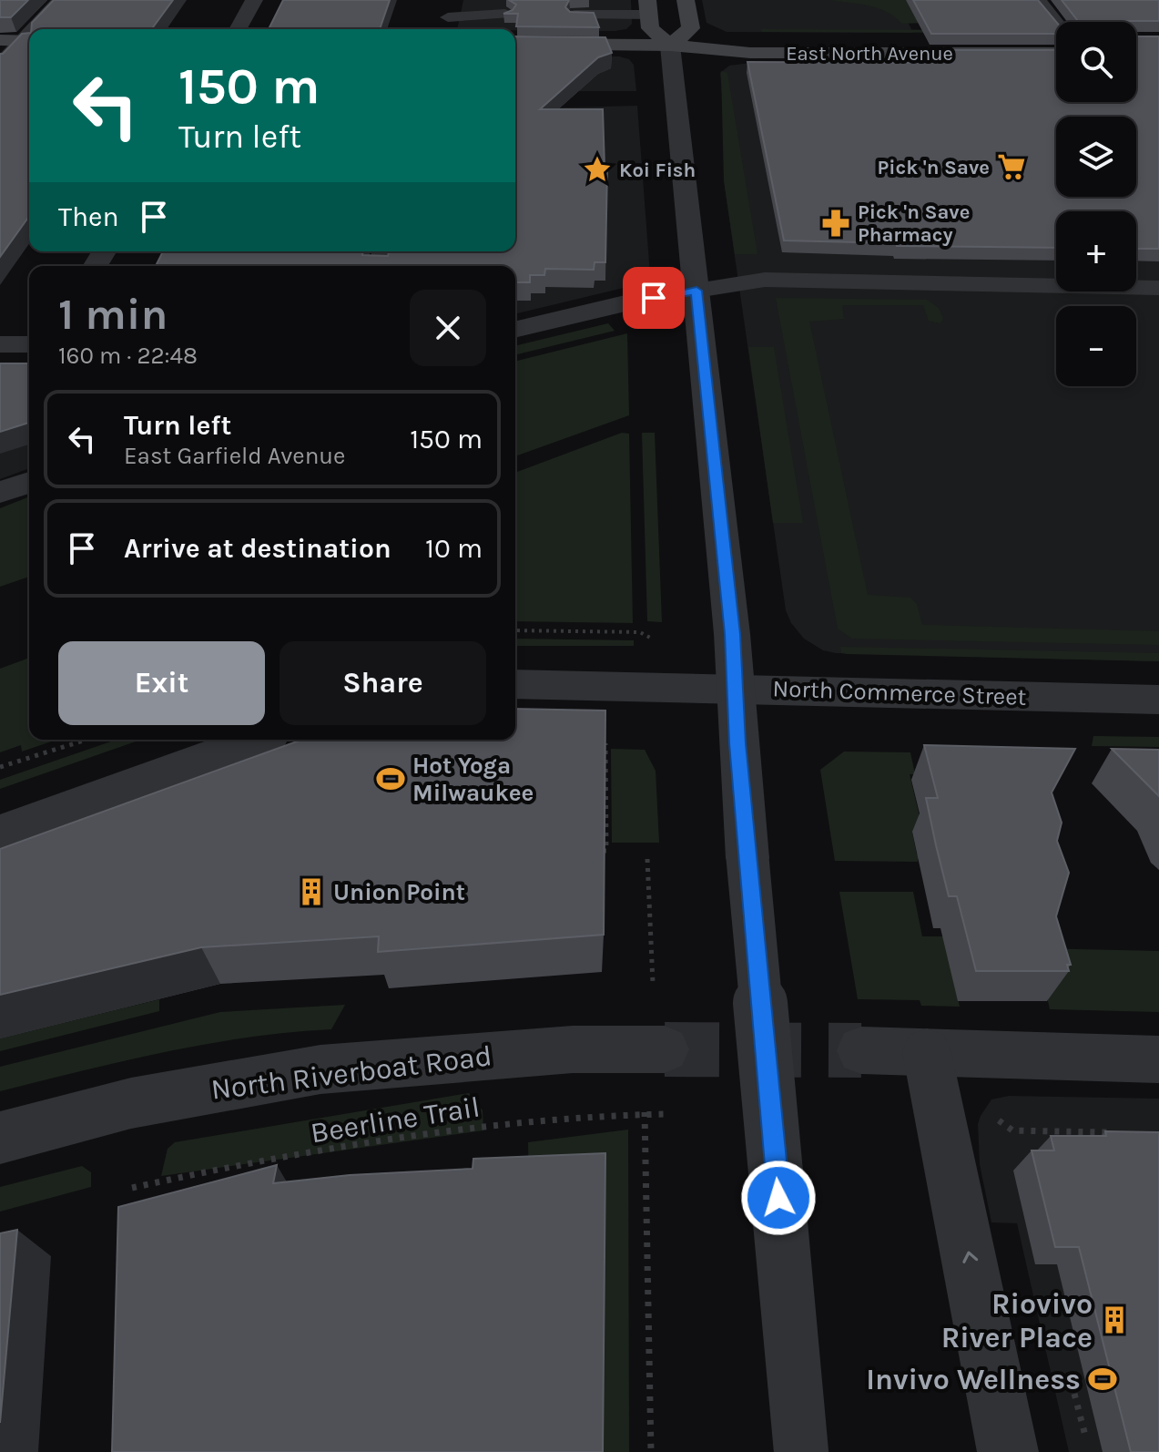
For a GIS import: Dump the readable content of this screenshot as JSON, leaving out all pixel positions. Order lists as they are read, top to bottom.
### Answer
{
  "streets": {
    "main road": ["East North Avenue"],
    "street": ["North Commerce Street", "North Riverboat Road"],
    "path": ["Beerline Trail"]
  },
  "places": {
    "supermarket": ["Pick 'n Save"],
    "place": ["Koi Fish"],
    "pharmacy": ["Pick 'n Save Pharmacy"],
    "sports": ["Hot Yoga Milwaukee", "Invivo Wellness"],
    "building": ["Union Point", "Riovivo River Place"]
  },
  "page": {
    "map_buttons": ["+", "−"],
    "turn": ["150 m", "Turn left"],
    "then": "Then",
    "heading": ["1 min", "160 m · 22:48"],
    "list": [
      {
        "name": "Turn left",
        "note": "East Garfield Avenue",
        "value": "150 m"
      },
      {
        "name": "Arrive at destination",
        "value": "10 m"
      }
    ],
    "buttons": ["Exit", "Share"]
  }
}
